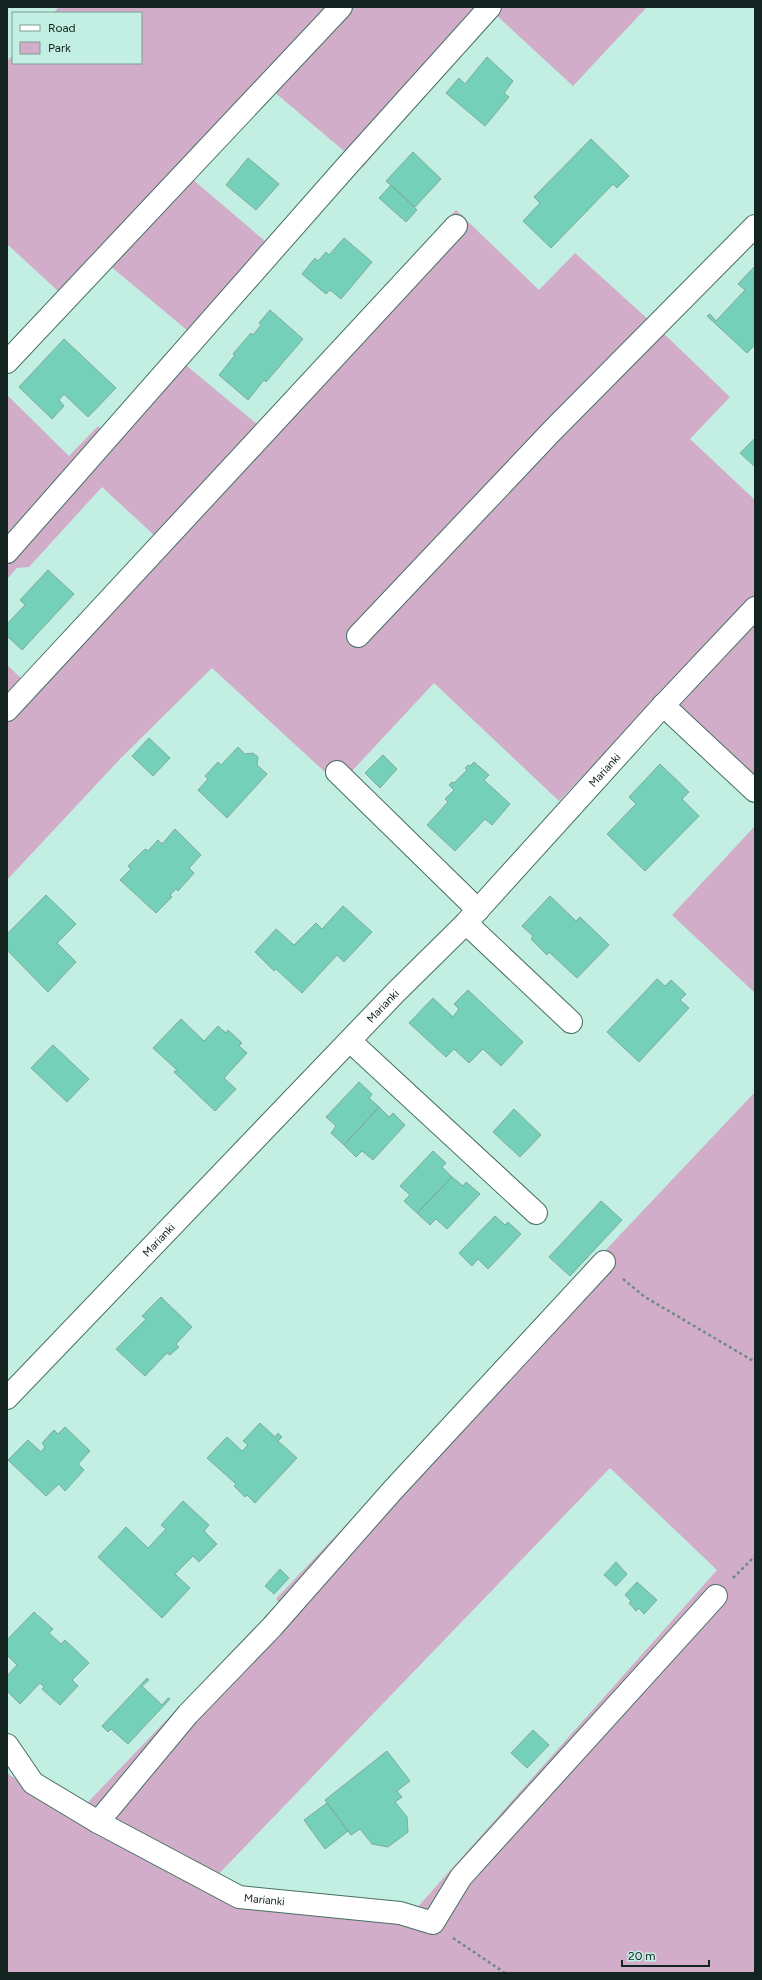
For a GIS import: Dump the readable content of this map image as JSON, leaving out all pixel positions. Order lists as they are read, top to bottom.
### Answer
{
  "streets": {
    "lane": ["Marianki"]
  },
  "legend": ["Road", "Park"],
  "scale_bar": "20 m"
}
